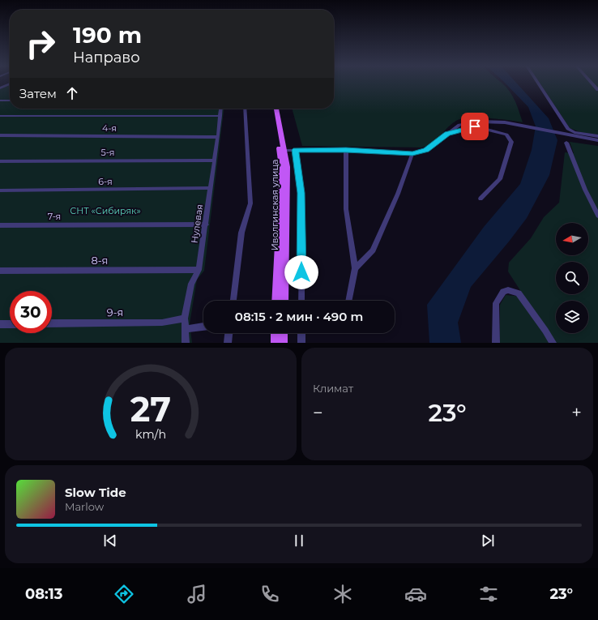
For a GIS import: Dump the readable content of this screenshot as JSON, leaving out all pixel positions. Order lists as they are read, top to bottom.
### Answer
{
  "streets": {
    "main road": ["Иволгинская улица"],
    "street": [
      "4-я",
      "5-я",
      "6-я",
      "7-я",
      "Нулевая",
      "8-я",
      "9-я"
    ]
  },
  "crossings": [
    ["4-я", "Нулевая"],
    ["5-я", "Нулевая"],
    ["6-я", "Нулевая"],
    ["7-я", "Нулевая"],
    ["Нулевая", "8-я"],
    ["Нулевая", "9-я"]
  ],
  "parks": ["СНТ «Сибиряк»"],
  "north": "left",
  "page": {
    "turn": ["190 m", "Направо"],
    "then": "Затем",
    "limit": "30",
    "trip": "08:15 · 2 мин · 490 m",
    "tile": "Климат",
    "heat": ["−", "23°", "+"],
    "song": ["Slow Tide", "Marlow"],
    "tabs": ["08:13", "23°"],
    "gauge": ["27", "km/h"]
  }
}
